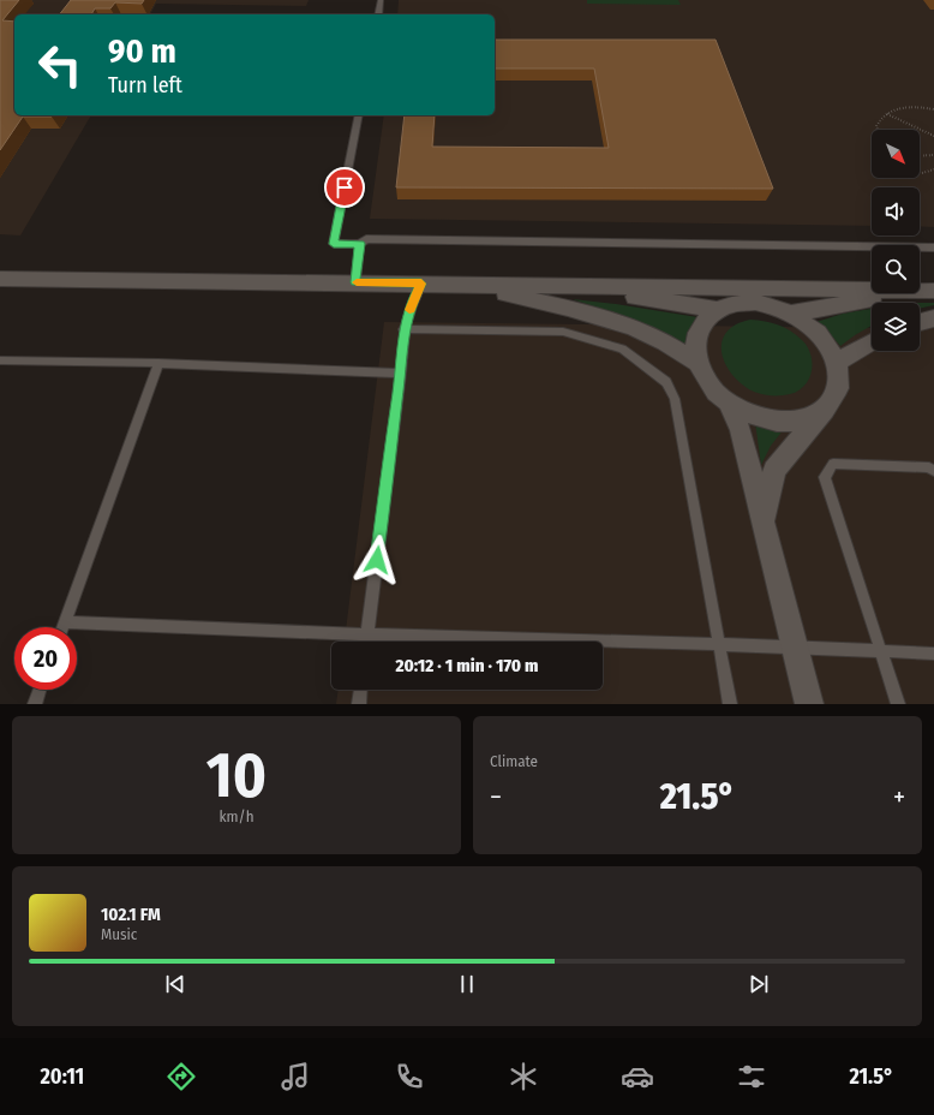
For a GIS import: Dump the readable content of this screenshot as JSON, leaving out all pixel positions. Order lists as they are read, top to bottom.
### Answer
{
  "north": "bottom right",
  "page": {
    "turn": ["90 m", "Turn left"],
    "limit": "20",
    "trip": "20:12 · 1 min · 170 m",
    "tile": [
      ["10", "km/h"],
      "Climate"
    ],
    "heat": ["−", "21.5°", "+"],
    "song": ["102.1 FM", "Music"],
    "tabs": ["20:11", "21.5°"]
  }
}
